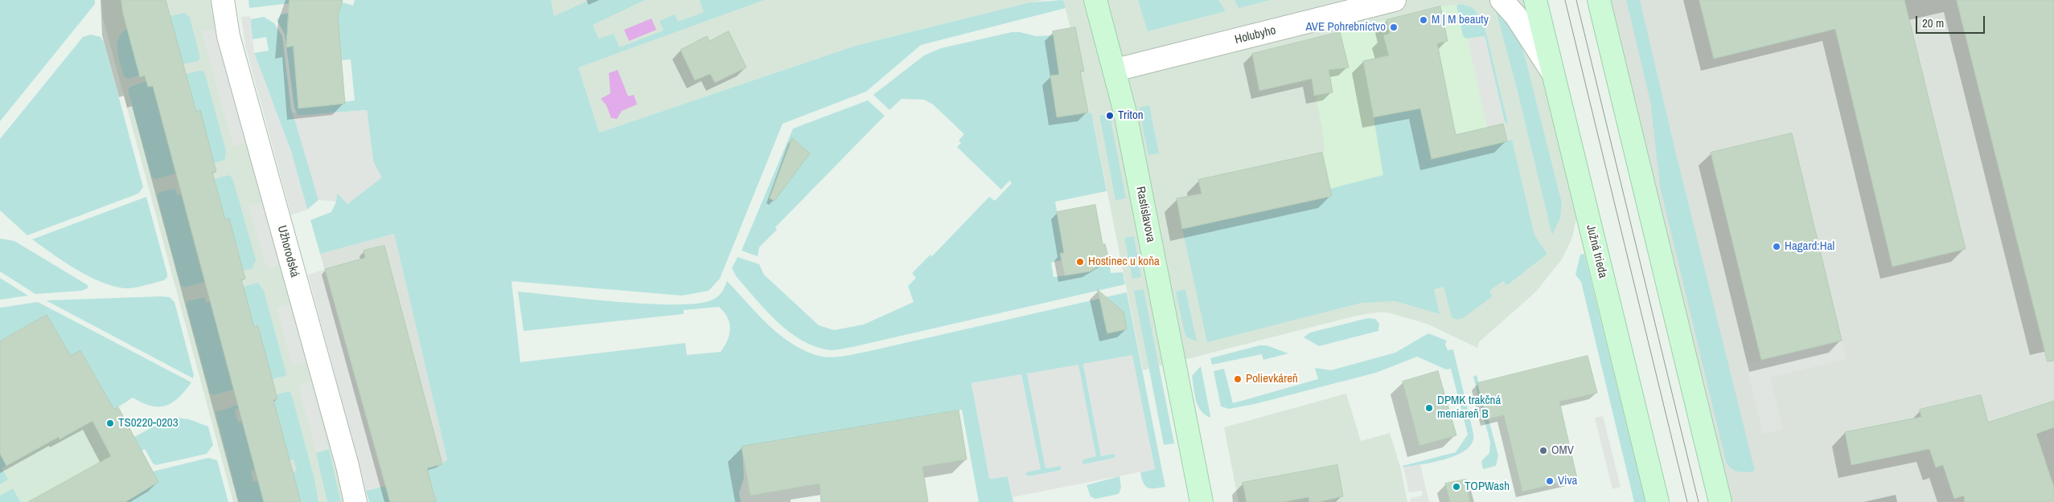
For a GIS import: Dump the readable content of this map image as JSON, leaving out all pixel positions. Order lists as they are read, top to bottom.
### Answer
{
  "streets": {
    "street": [
      "Holubyho",
      "Rastislavova",
      "Užhorodská",
      "Južná trieda"
    ]
  },
  "crossings": [
    ["Holubyho", "Rastislavova"]
  ],
  "places": [
    "M | M beauty",
    "AVE Pohrebníctvo",
    "Triton",
    "Hagard:Hal",
    "Hostinec u koňa",
    "Polievkáreň",
    "DPMK trakčná meniareň B",
    "TS0220-0203",
    "OMV",
    "Viva",
    "TOPWash"
  ],
  "scale_bar": "20 m"
}
